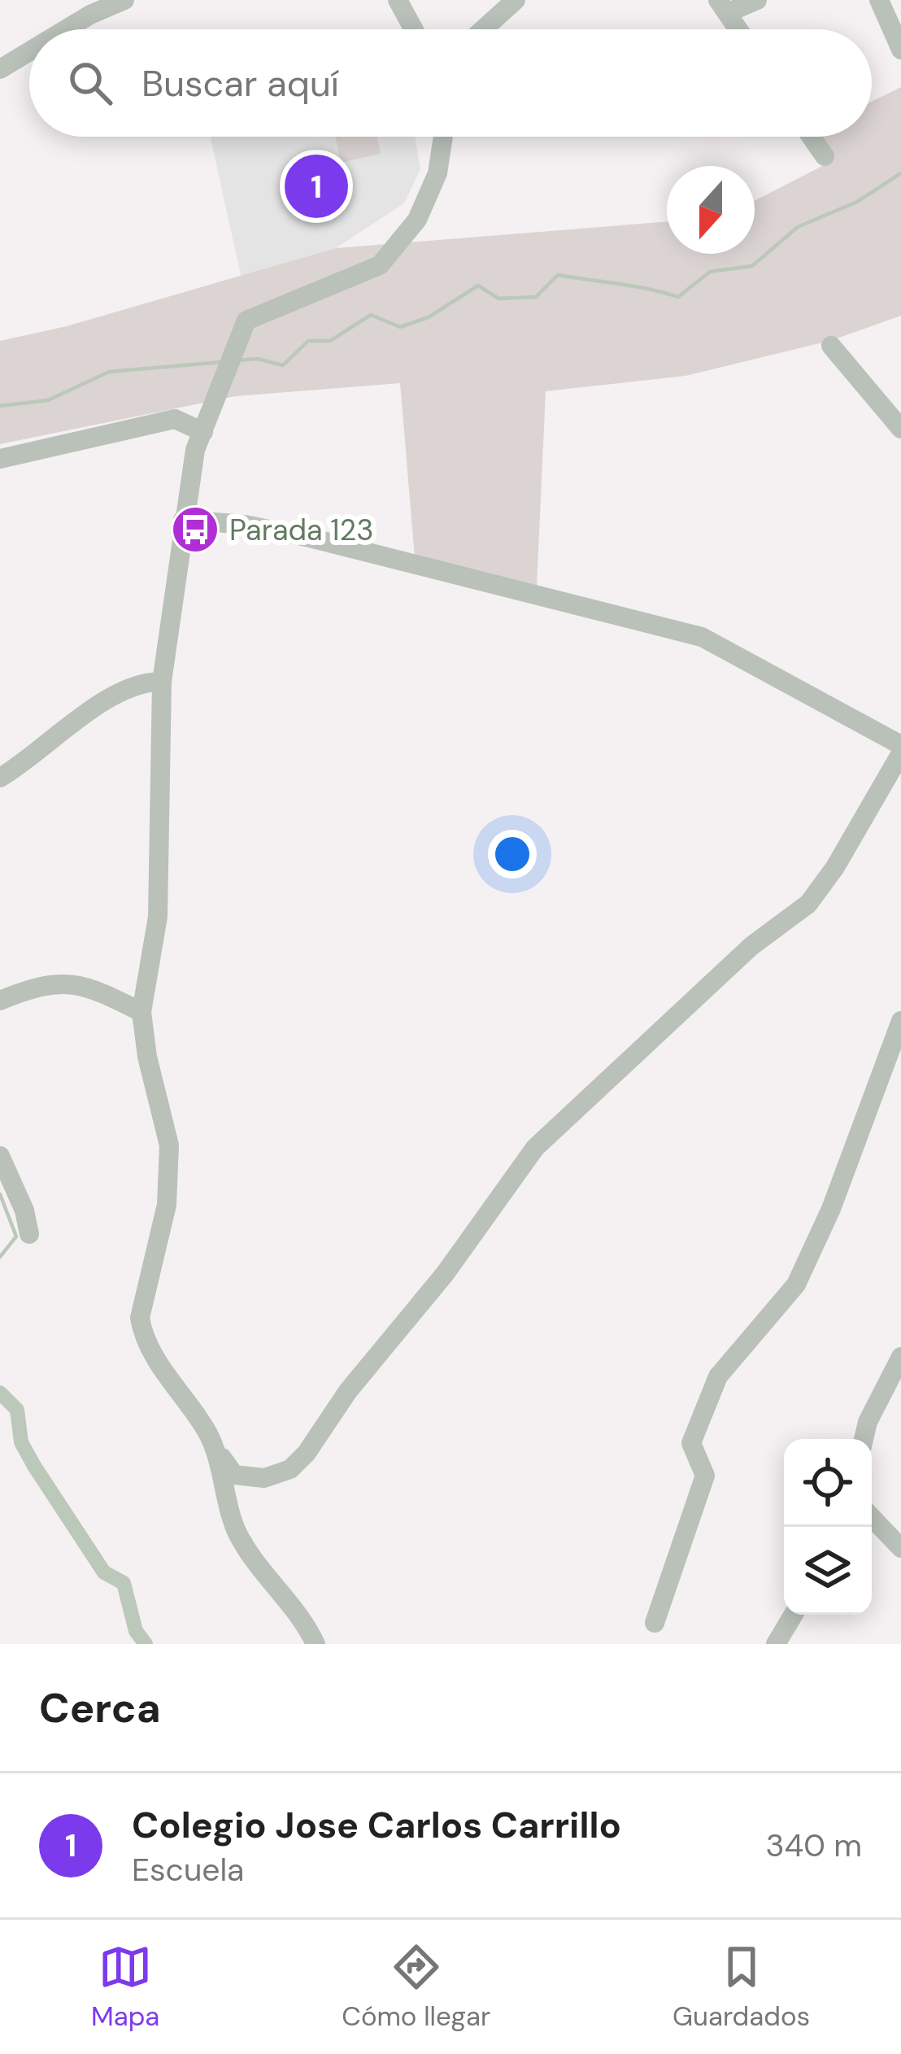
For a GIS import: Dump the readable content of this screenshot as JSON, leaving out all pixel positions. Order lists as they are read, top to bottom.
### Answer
{
  "places": {
    "bus stop": ["Parada 123"]
  },
  "north": "bottom",
  "page": {
    "search": "Buscar aquí",
    "pins": "1",
    "heading": "Cerca",
    "list": [
      {
        "mark": "1",
        "name": "Colegio Jose Carlos Carrillo",
        "note": "Escuela",
        "value": "340 m"
      }
    ],
    "nav": ["Mapa", "Cómo llegar", "Guardados"]
  }
}
